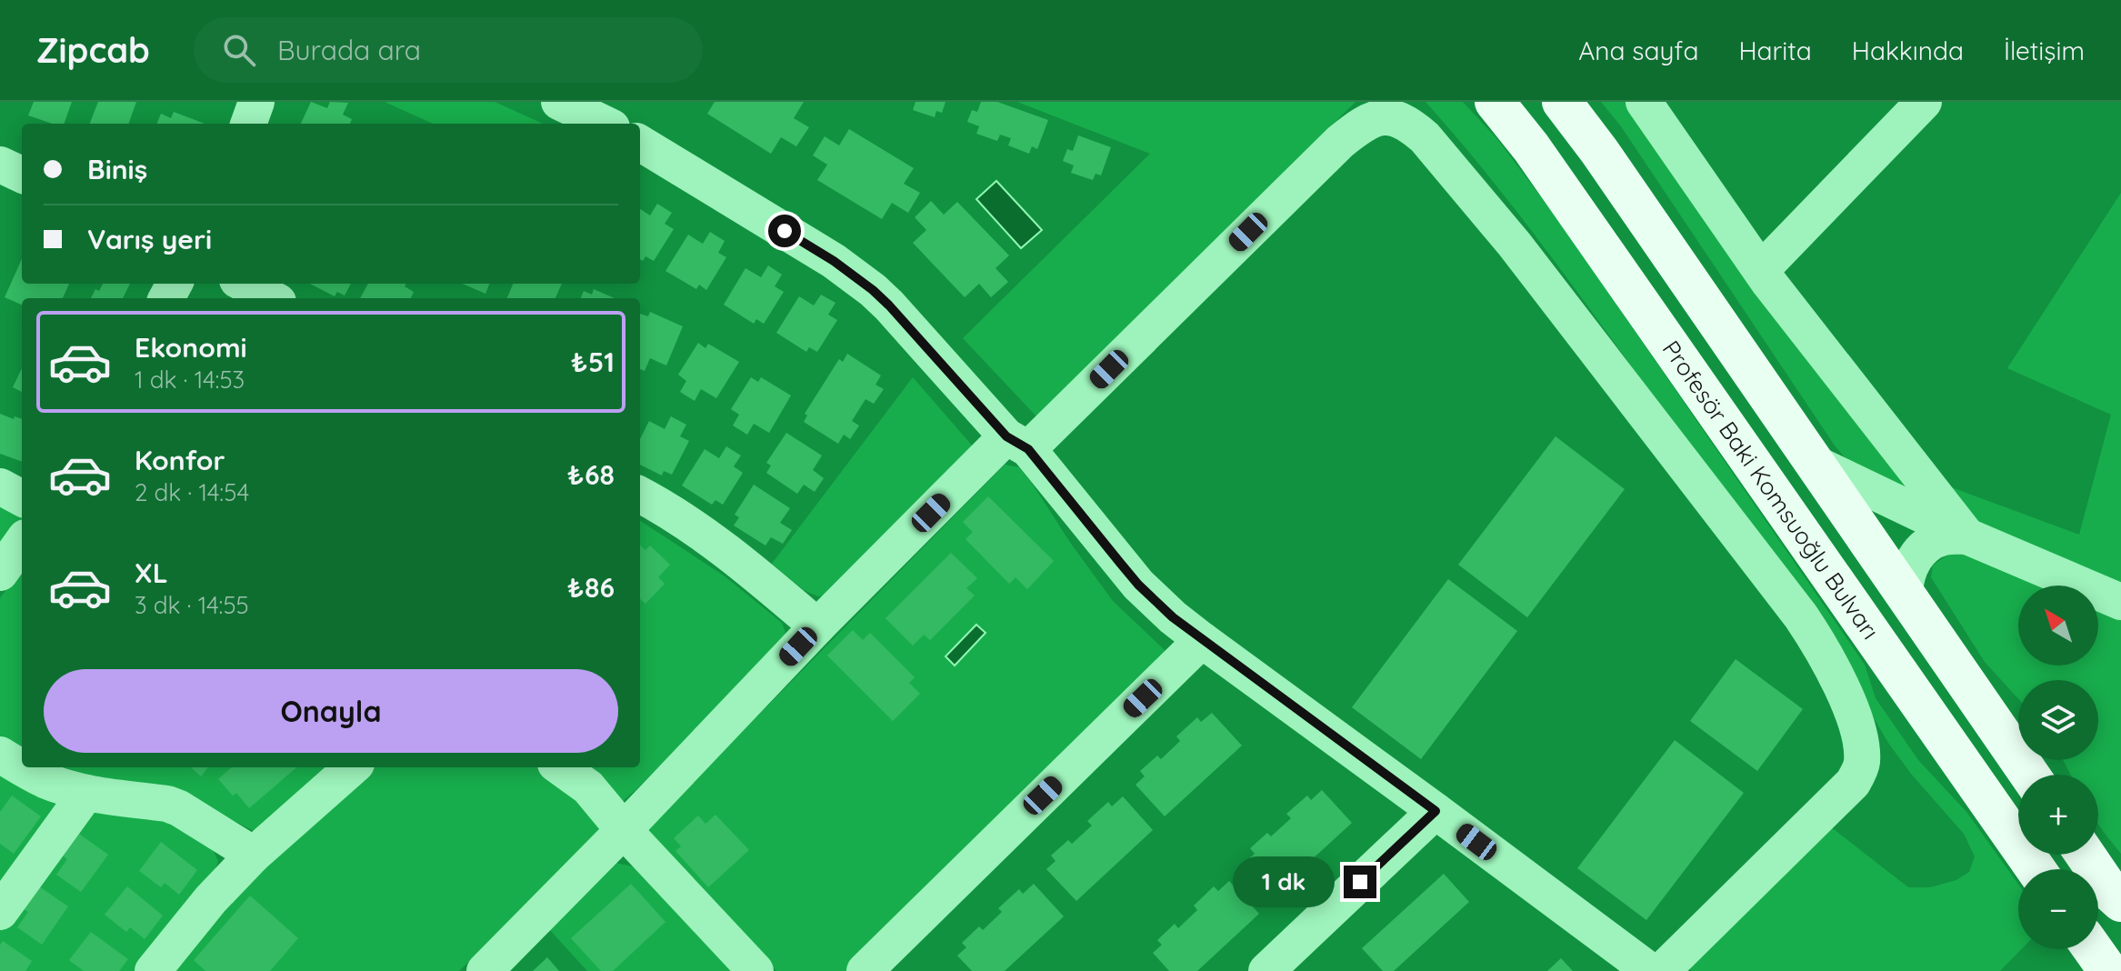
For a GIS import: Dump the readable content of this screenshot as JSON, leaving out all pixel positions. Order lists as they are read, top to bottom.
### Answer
{
  "streets": {
    "main road": ["Profesör Baki Komsuoğlu Bulvarı"]
  },
  "north": "top left",
  "page": {
    "header": "Zipcab",
    "search": "Burada ara",
    "nav": [
      "Ana sayfa",
      "Harita",
      "Hakkında",
      "İletişim"
    ],
    "banner": ["Biniş", "Varış yeri"],
    "list": [
      {
        "name": "Ekonomi",
        "note": "1 dk · 14:53",
        "value": "₺51"
      },
      {
        "name": "Konfor",
        "note": "2 dk · 14:54",
        "value": "₺68"
      },
      {
        "name": "XL",
        "note": "3 dk · 14:55",
        "value": "₺86"
      }
    ],
    "map_buttons": ["+", "−"],
    "buttons": "Onayla",
    "bubble": "1 dk"
  }
}
